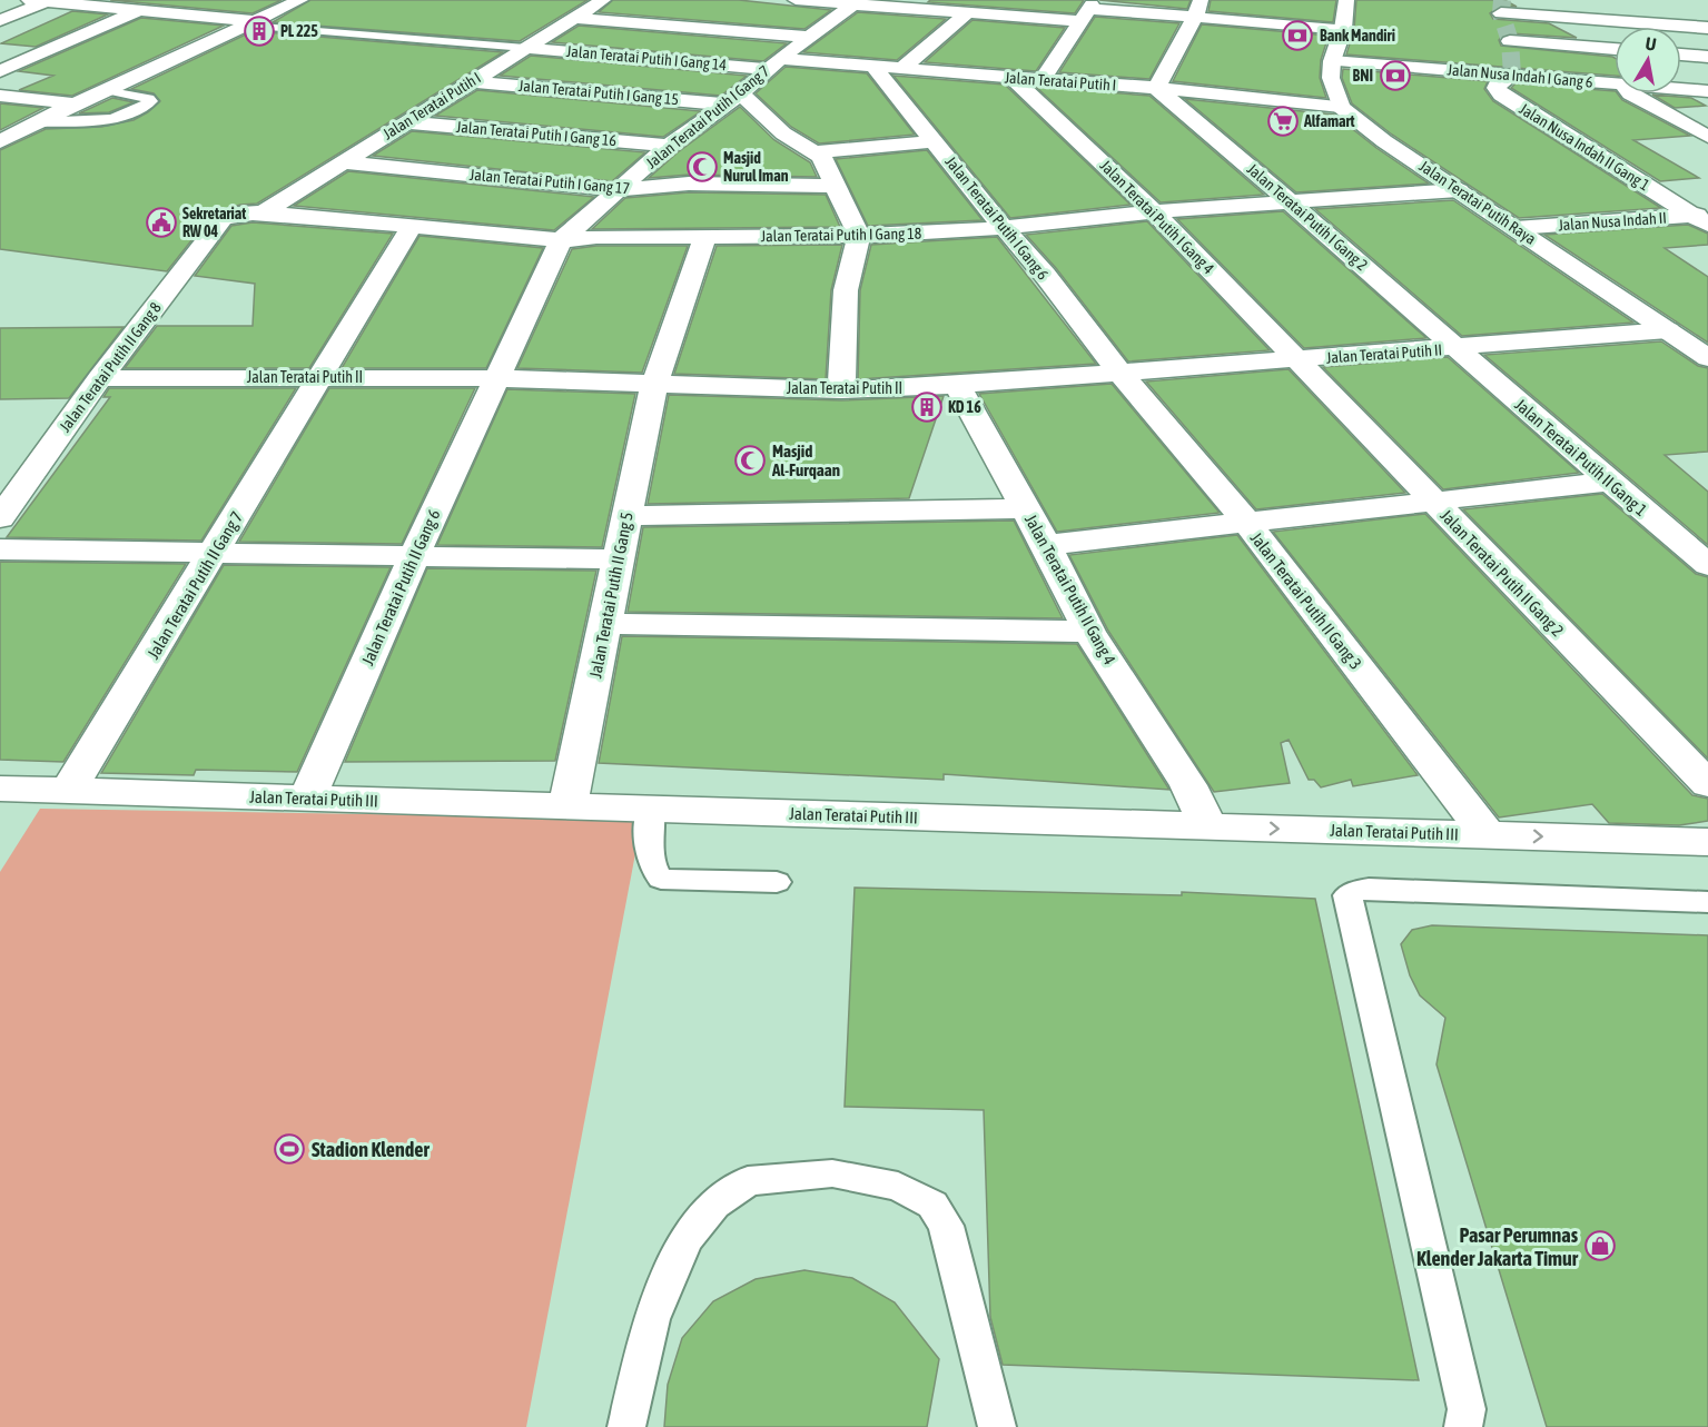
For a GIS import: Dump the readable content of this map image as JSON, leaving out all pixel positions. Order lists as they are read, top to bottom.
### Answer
{
  "streets": {
    "street": [
      "Jalan Teratai Putih I Gang 14",
      "Jalan Nusa Indah I Gang 6",
      "Jalan Teratai Putih I",
      "Jalan Teratai Putih I Gang 15",
      "Jalan Teratai Putih I Gang 7",
      "Jalan Teratai Putih I Gang 16",
      "Jalan Nusa Indah II Gang 1",
      "Jalan Teratai Putih I Gang 17",
      "Jalan Teratai Putih Raya",
      "Jalan Teratai Putih I Gang 4",
      "Jalan Teratai Putih I Gang 2",
      "Jalan Teratai Putih I Gang 6",
      "Jalan Nusa Indah II",
      "Jalan Teratai Putih I Gang 18",
      "Jalan Teratai Putih II",
      "Jalan Teratai Putih II Gang 8",
      "Jalan Teratai Putih II Gang 1",
      "Jalan Teratai Putih II Gang 2",
      "Jalan Teratai Putih II Gang 7",
      "Jalan Teratai Putih II Gang 6",
      "Jalan Teratai Putih II Gang 4",
      "Jalan Teratai Putih II Gang 5",
      "Jalan Teratai Putih II Gang 3",
      "Jalan Teratai Putih III"
    ]
  },
  "crossings": [
    ["Jalan Teratai Putih I Gang 14", "Jalan Teratai Putih I"],
    ["Jalan Teratai Putih I Gang 14", "Jalan Teratai Putih I Gang 7"],
    ["Jalan Nusa Indah I Gang 6", "Jalan Nusa Indah II Gang 1"],
    ["Jalan Teratai Putih I", "Jalan Teratai Putih I Gang 15"],
    ["Jalan Teratai Putih I", "Jalan Teratai Putih I Gang 7"],
    ["Jalan Teratai Putih I", "Jalan Teratai Putih I Gang 16"],
    ["Jalan Teratai Putih I", "Jalan Teratai Putih I Gang 17"],
    ["Jalan Teratai Putih I", "Jalan Teratai Putih Raya"],
    ["Jalan Teratai Putih I", "Jalan Teratai Putih I Gang 4"],
    ["Jalan Teratai Putih I", "Jalan Teratai Putih I Gang 2"],
    ["Jalan Teratai Putih I", "Jalan Teratai Putih I Gang 6"],
    ["Jalan Teratai Putih I", "Jalan Teratai Putih I Gang 18"],
    ["Jalan Teratai Putih I Gang 15", "Jalan Teratai Putih I Gang 7"],
    ["Jalan Teratai Putih I Gang 7", "Jalan Teratai Putih I Gang 16"],
    ["Jalan Teratai Putih I Gang 7", "Jalan Teratai Putih I Gang 17"],
    ["Jalan Teratai Putih I Gang 7", "Jalan Teratai Putih I Gang 18"],
    ["Jalan Teratai Putih I Gang 7", "Jalan Teratai Putih II Gang 6"],
    ["Jalan Nusa Indah II Gang 1", "Jalan Nusa Indah II"],
    ["Jalan Teratai Putih Raya", "Jalan Nusa Indah II"],
    ["Jalan Teratai Putih Raya", "Jalan Teratai Putih I Gang 18"],
    ["Jalan Teratai Putih Raya", "Jalan Teratai Putih II"],
    ["Jalan Teratai Putih I Gang 4", "Jalan Teratai Putih I Gang 18"],
    ["Jalan Teratai Putih I Gang 4", "Jalan Teratai Putih II"],
    ["Jalan Teratai Putih I Gang 4", "Jalan Teratai Putih II Gang 2"],
    ["Jalan Teratai Putih I Gang 2", "Jalan Teratai Putih I Gang 18"],
    ["Jalan Teratai Putih I Gang 2", "Jalan Teratai Putih II"],
    ["Jalan Teratai Putih I Gang 2", "Jalan Teratai Putih II Gang 1"],
    ["Jalan Teratai Putih I Gang 6", "Jalan Teratai Putih I Gang 18"],
    ["Jalan Teratai Putih I Gang 6", "Jalan Teratai Putih II"],
    ["Jalan Teratai Putih I Gang 6", "Jalan Teratai Putih II Gang 3"],
    ["Jalan Teratai Putih I Gang 18", "Jalan Teratai Putih II Gang 8"],
    ["Jalan Teratai Putih I Gang 18", "Jalan Teratai Putih II Gang 7"],
    ["Jalan Teratai Putih I Gang 18", "Jalan Teratai Putih II Gang 6"],
    ["Jalan Teratai Putih I Gang 18", "Jalan Teratai Putih II Gang 5"],
    ["Jalan Teratai Putih II", "Jalan Teratai Putih II Gang 8"],
    ["Jalan Teratai Putih II", "Jalan Teratai Putih II Gang 1"],
    ["Jalan Teratai Putih II", "Jalan Teratai Putih II Gang 2"],
    ["Jalan Teratai Putih II", "Jalan Teratai Putih II Gang 7"],
    ["Jalan Teratai Putih II", "Jalan Teratai Putih II Gang 6"],
    ["Jalan Teratai Putih II", "Jalan Teratai Putih II Gang 4"],
    ["Jalan Teratai Putih II", "Jalan Teratai Putih II Gang 5"],
    ["Jalan Teratai Putih II", "Jalan Teratai Putih II Gang 3"],
    ["Jalan Teratai Putih II Gang 7", "Jalan Teratai Putih III"],
    ["Jalan Teratai Putih II Gang 6", "Jalan Teratai Putih III"],
    ["Jalan Teratai Putih II Gang 4", "Jalan Teratai Putih III"],
    ["Jalan Teratai Putih II Gang 5", "Jalan Teratai Putih III"],
    ["Jalan Teratai Putih II Gang 3", "Jalan Teratai Putih III"]
  ],
  "places": {
    "building": ["PL 225", "KD 16"],
    "bank": ["Bank Mandiri", "BNI"],
    "supermarket": ["Alfamart"],
    "mosque": ["Masjid Nurul Iman", "Masjid Al-Furqaan"],
    "public building": ["Sekretariat RW 04"],
    "sports": ["Stadion Klender"],
    "shop": ["Pasar Perumnas Klender Jakarta Timur"]
  },
  "north": "top"
}
